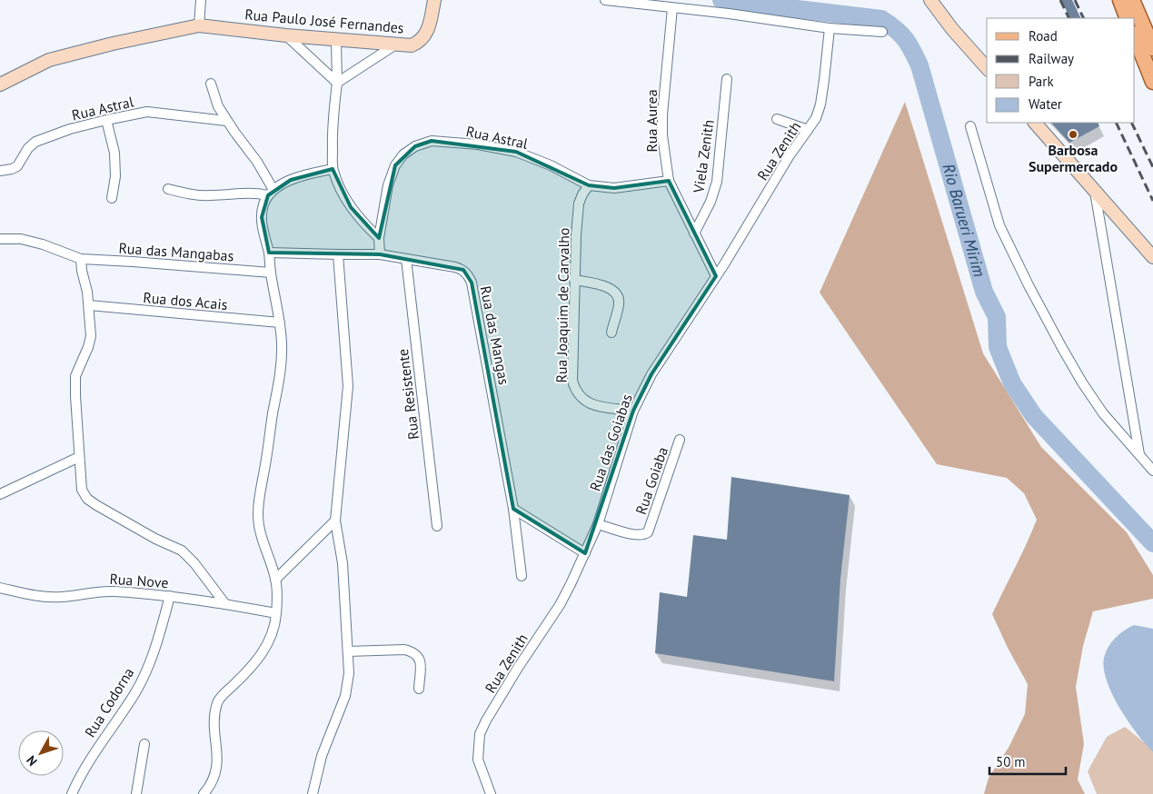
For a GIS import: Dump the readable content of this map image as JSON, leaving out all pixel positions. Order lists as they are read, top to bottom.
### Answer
{
  "streets": {
    "main road": ["Rua Paulo José Fernandes"],
    "street": [
      "Rua Astral",
      "Rua Aurea",
      "Rua Zenith",
      "Viela Zenith",
      "Rua das Mangabas",
      "Rua dos Acais",
      "Rua Joaquim de Carvalho",
      "Rua das Mangas",
      "Rua Resistente",
      "Rua das Goiabas",
      "Rua Goiaba",
      "Rua Nove",
      "Rua Codorna"
    ]
  },
  "crossings": [
    ["Rua Astral", "Rua Aurea"],
    ["Rua Astral", "Rua Joaquim de Carvalho"],
    ["Rua Astral", "Rua das Mangas"],
    ["Rua Aurea", "Rua Zenith"],
    ["Rua Aurea", "Viela Zenith"],
    ["Rua Aurea", "Rua das Goiabas"],
    ["Rua Zenith", "Rua das Goiabas"],
    ["Rua Joaquim de Carvalho", "Rua das Goiabas"],
    ["Rua das Mangas", "Rua Resistente"],
    ["Rua das Goiabas", "Rua Goiaba"],
    ["Rua Nove", "Rua Codorna"]
  ],
  "water": ["Rio Barueri Mirim"],
  "places": ["Barbosa Supermercado"],
  "legend": [
    "Road",
    "Railway",
    "Park",
    "Water"
  ],
  "scale_bar": "50 m",
  "north": "bottom left"
}
